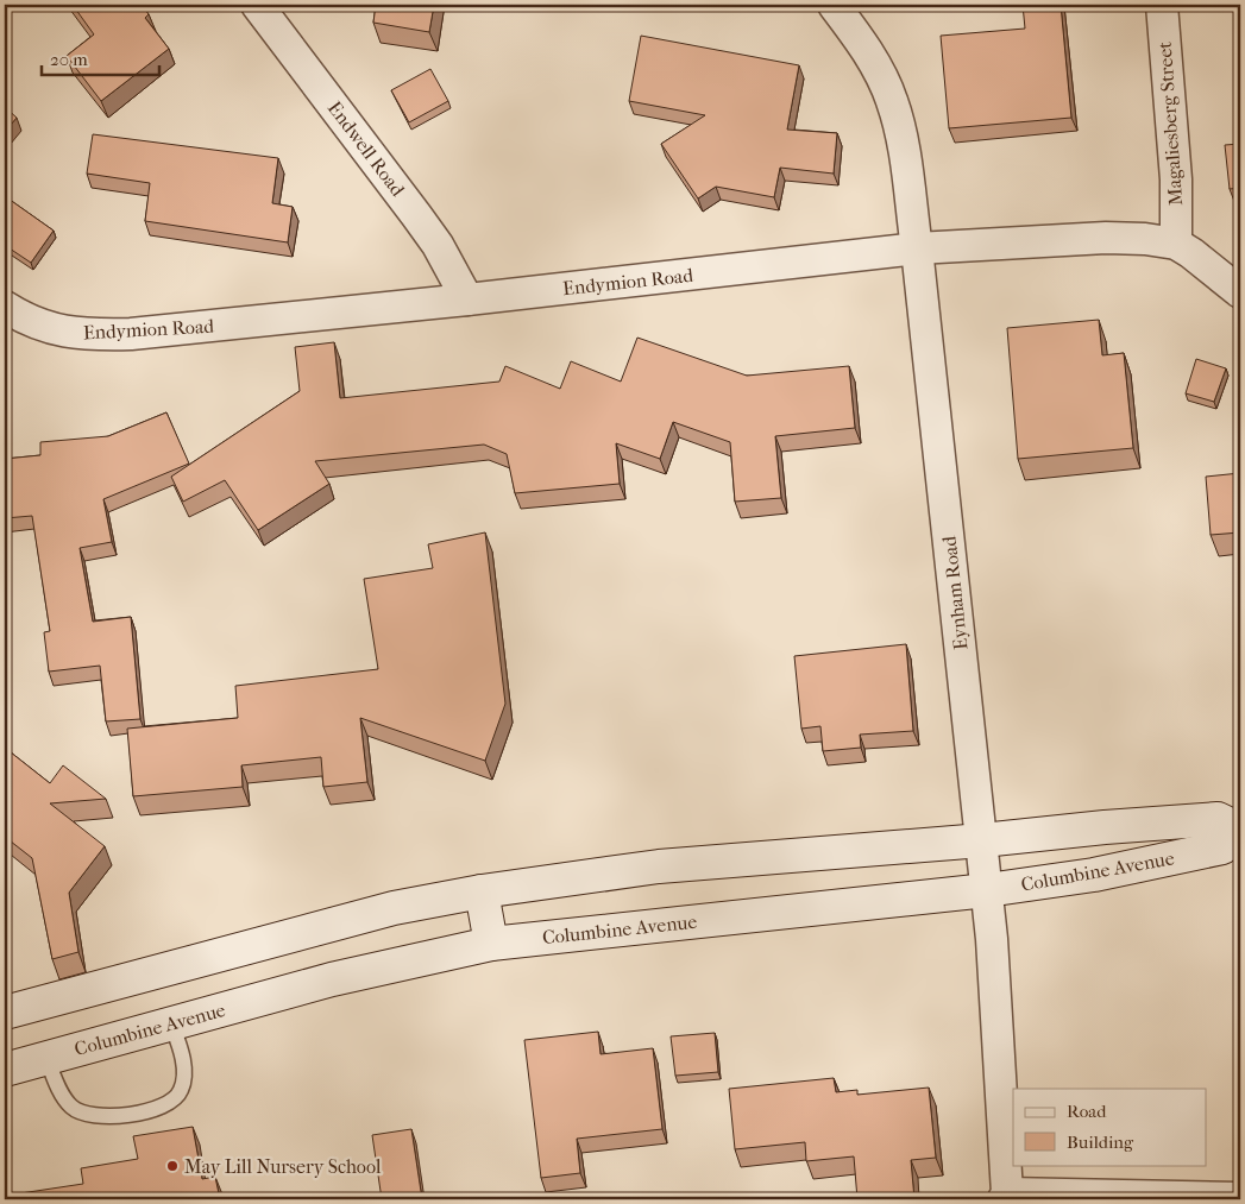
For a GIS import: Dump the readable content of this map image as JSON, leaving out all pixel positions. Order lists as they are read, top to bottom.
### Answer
{
  "streets": {
    "main road": ["Columbine Avenue"],
    "street": [
      "Magaliesberg Street",
      "Endwell Road",
      "Endymion Road",
      "Eynham Road"
    ]
  },
  "crossings": [
    ["Magaliesberg Street", "Endymion Road"],
    ["Endwell Road", "Endymion Road"],
    ["Endymion Road", "Eynham Road"],
    ["Eynham Road", "Columbine Avenue"]
  ],
  "places": ["May Lill Nursery School"],
  "legend": ["Road", "Building"],
  "scale_bar": "20 m"
}
